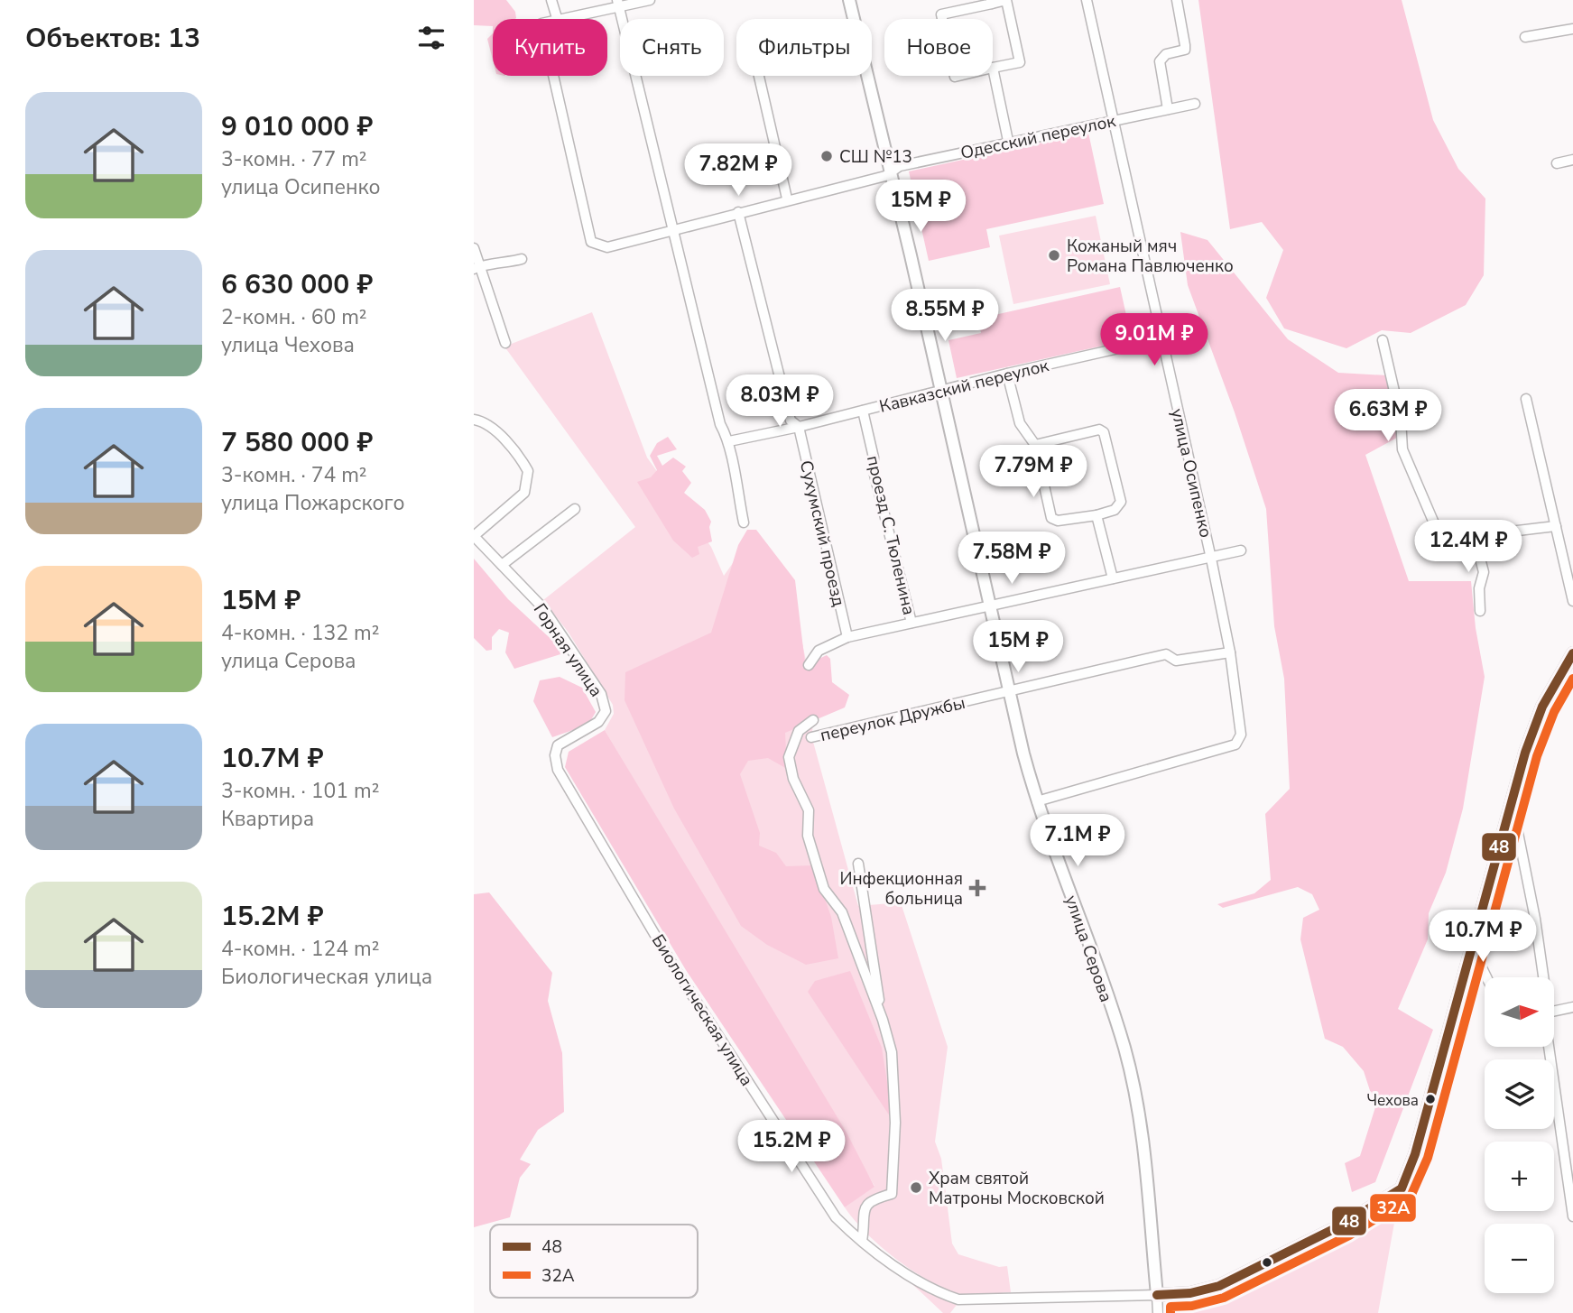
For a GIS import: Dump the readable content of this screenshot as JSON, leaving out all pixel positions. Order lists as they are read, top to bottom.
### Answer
{
  "streets": {
    "main road": ["улица Серова"],
    "street": [
      "Одесский переулок",
      "Кавказский переулок",
      "улица Осипенко",
      "Сухумский проезд",
      "проезд С. Тюленина",
      "Горная улица",
      "переулок Дружбы",
      "Биологическая улица"
    ]
  },
  "crossings": [
    ["Одесский переулок", "улица Осипенко"],
    ["Одесский переулок", "Сухумский проезд"],
    ["Одесский переулок", "улица Серова"],
    ["Кавказский переулок", "улица Осипенко"],
    ["Кавказский переулок", "Сухумский проезд"],
    ["Кавказский переулок", "проезд С. Тюленина"],
    ["Кавказский переулок", "улица Серова"],
    ["улица Осипенко", "переулок Дружбы"],
    ["улица Осипенко", "улица Серова"],
    ["Горная улица", "Биологическая улица"],
    ["переулок Дружбы", "улица Серова"],
    ["улица Серова", "Биологическая улица"]
  ],
  "places": {
    "other": [
      "СШ №13",
      "Кожаный мяч Романа Павлюченко",
      "Чехова",
      "Храм святой Матроны Московской"
    ],
    "health": ["Инфекционная больница"]
  },
  "lines": ["transit line 48", "transit line 32A"],
  "legend": ["48", "32A"],
  "north": "right",
  "page": {
    "heading": "Объектов: 13",
    "chip": [
      "Купить",
      "Снять",
      "Фильтры",
      "Новое"
    ],
    "list": [
      {
        "name": "9 010 000 ₽",
        "note": "3-комн. · 77 m² · улица Осипенко"
      },
      {
        "name": "6 630 000 ₽",
        "note": "2-комн. · 60 m² · улица Чехова"
      },
      {
        "name": "7 580 000 ₽",
        "note": "3-комн. · 74 m² · улица Пожарского"
      },
      {
        "name": "15M ₽",
        "note": "4-комн. · 132 m² · улица Серова"
      },
      {
        "name": "10.7M ₽",
        "note": "3-комн. · 101 m² · Квартира"
      },
      {
        "name": "15.2M ₽",
        "note": "4-комн. · 124 m² · Биологическая улица"
      }
    ],
    "price": [
      "7.82M ₽",
      "15M ₽",
      "8.55M ₽",
      "9.01M ₽",
      "8.03M ₽",
      "6.63M ₽",
      "7.79M ₽",
      "12.4M ₽",
      "7.58M ₽",
      "15M ₽",
      "7.1M ₽",
      "10.7M ₽",
      "15.2M ₽"
    ],
    "map_buttons": ["+", "−"]
  }
}
